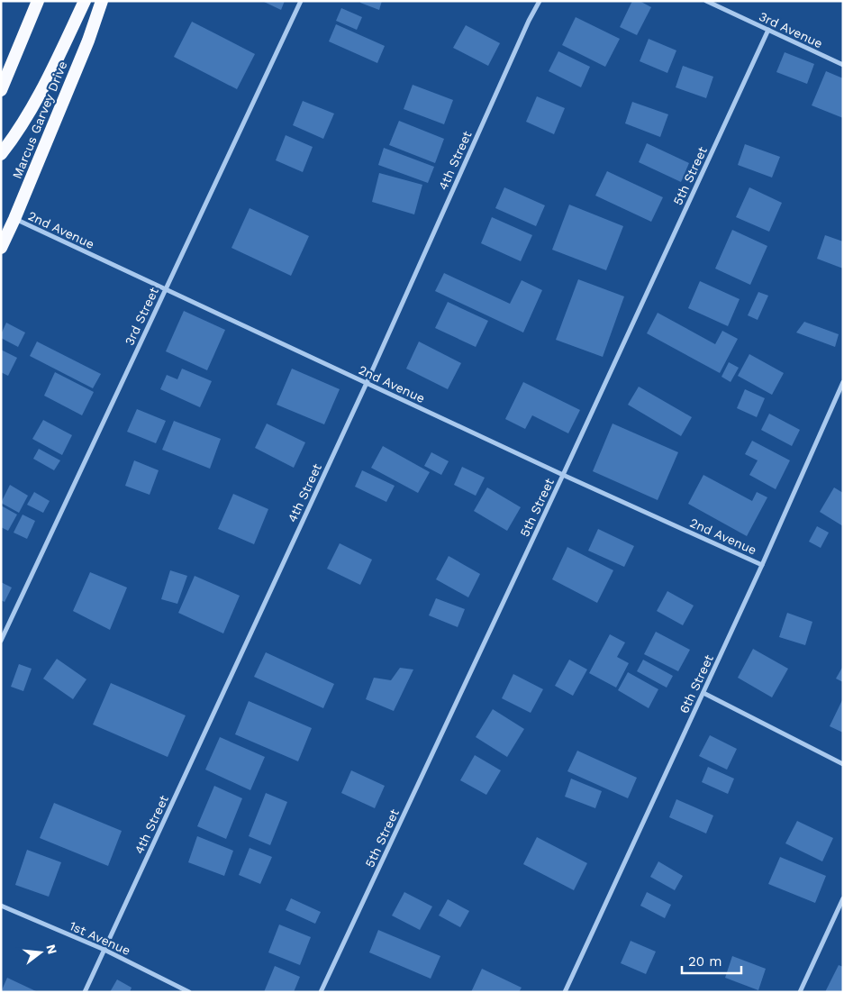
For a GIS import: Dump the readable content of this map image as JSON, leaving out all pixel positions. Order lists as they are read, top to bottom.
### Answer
{
  "streets": {
    "highway": ["Marcus Garvey Drive"],
    "street": [
      "3rd Avenue",
      "4th Street",
      "5th Street",
      "2nd Avenue",
      "3rd Street",
      "6th Street",
      "1st Avenue"
    ]
  },
  "crossings": [
    ["3rd Avenue", "5th Street"],
    ["Marcus Garvey Drive", "2nd Avenue"],
    ["4th Street", "2nd Avenue"],
    ["4th Street", "1st Avenue"],
    ["5th Street", "2nd Avenue"],
    ["2nd Avenue", "3rd Street"],
    ["2nd Avenue", "6th Street"]
  ],
  "scale_bar": "20 m",
  "north": "right"
}
